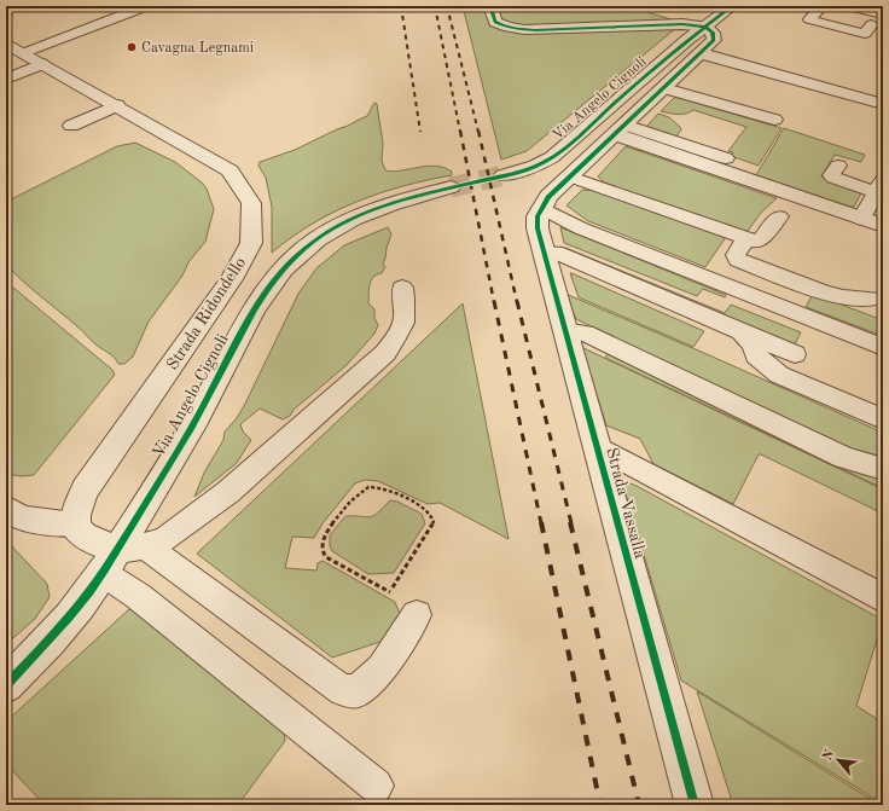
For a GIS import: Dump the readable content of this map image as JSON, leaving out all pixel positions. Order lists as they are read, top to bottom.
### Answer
{
  "streets": {
    "street": ["Via Angelo Cignoli", "Strada Ridondello", "Strada Vassalla"]
  },
  "places": ["Cavagna Legnami"],
  "north": "top left"
}
